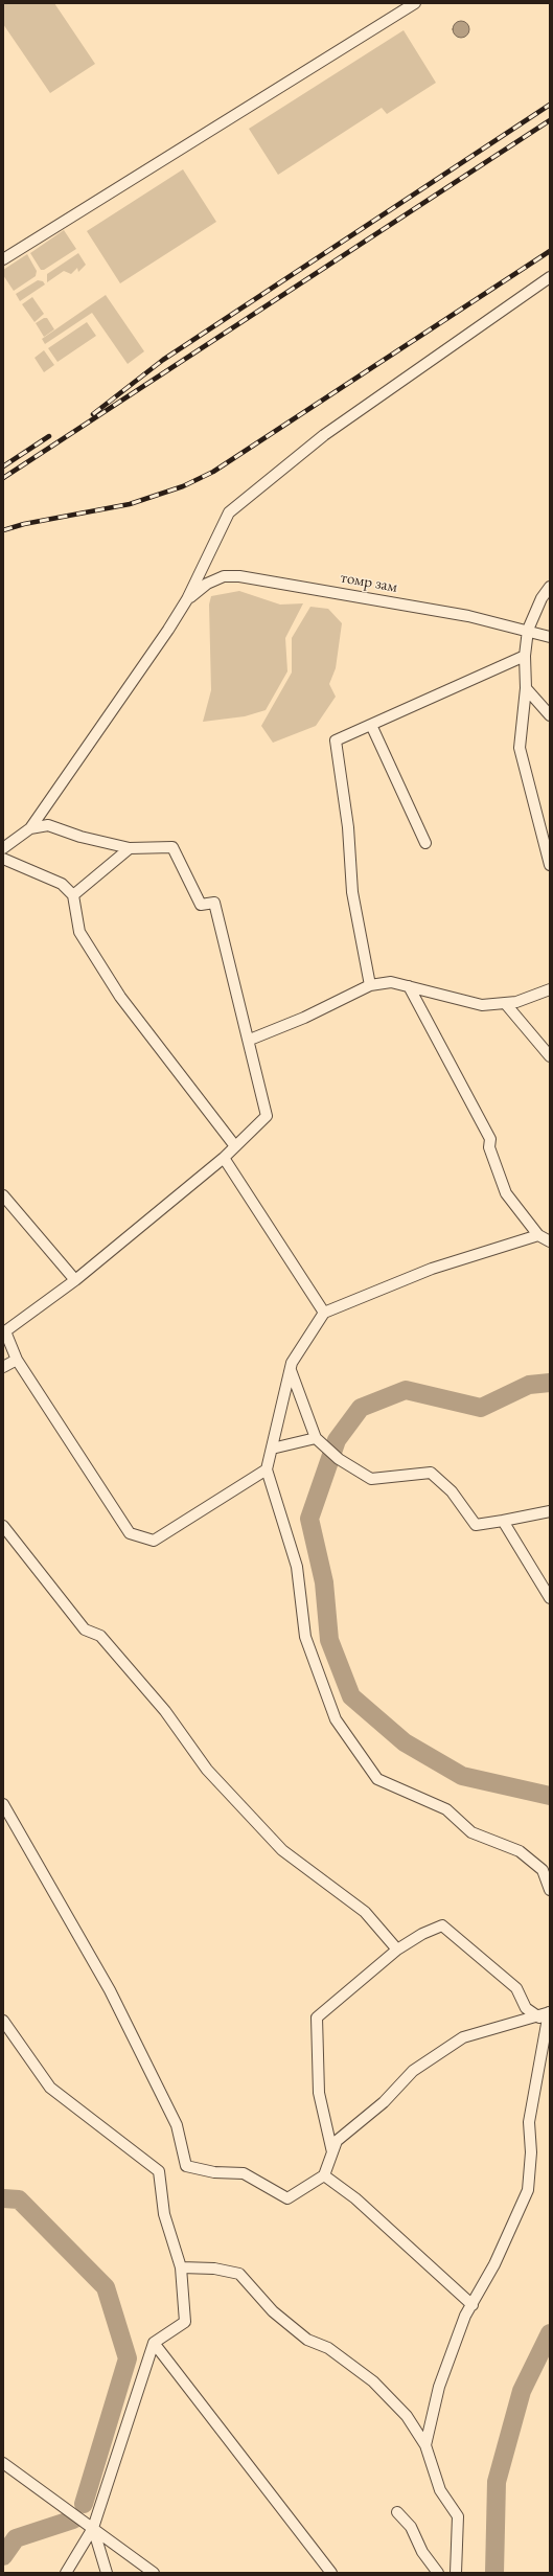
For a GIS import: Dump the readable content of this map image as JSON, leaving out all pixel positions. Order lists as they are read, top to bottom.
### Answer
{
  "streets": {
    "street": ["томр зам"]
  }
}
